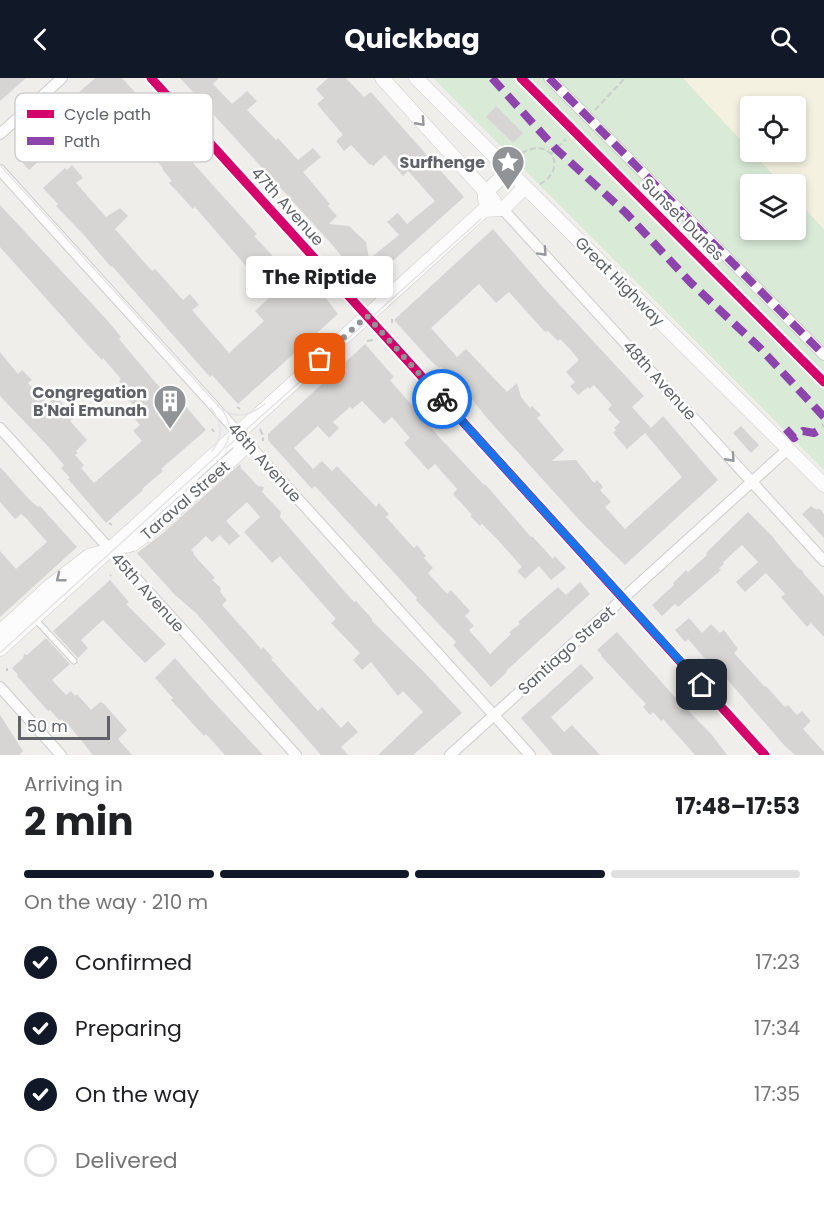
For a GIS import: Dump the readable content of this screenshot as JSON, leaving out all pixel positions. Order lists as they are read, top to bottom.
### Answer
{
  "streets": {
    "street": [
      "47th Avenue",
      "Sunset Dunes",
      "Great Highway",
      "48th Avenue",
      "46th Avenue",
      "Taraval Street",
      "45th Avenue",
      "Santiago Street"
    ]
  },
  "crossings": [
    ["47th Avenue", "Taraval Street"],
    ["47th Avenue", "Santiago Street"],
    ["Great Highway", "Taraval Street"],
    ["Great Highway", "Santiago Street"],
    ["48th Avenue", "Taraval Street"],
    ["48th Avenue", "Santiago Street"],
    ["46th Avenue", "Taraval Street"],
    ["46th Avenue", "Santiago Street"],
    ["Taraval Street", "45th Avenue"]
  ],
  "one_way": ["48th Avenue"],
  "places": {
    "place": ["Surfhenge"],
    "other": ["The Riptide"],
    "building": ["Congregation B'Nai Emunah"]
  },
  "legend": ["Cycle path", "Path"],
  "scale_bar": "50 m",
  "page": {
    "header": "Quickbag",
    "bubble": "The Riptide",
    "scale": "50 m",
    "heading": ["2 min", "Arriving in", "17:48–17:53"],
    "bar": "On the way · 210 m",
    "list": [
      ["Confirmed", "17:23"],
      ["Preparing", "17:34"],
      ["On the way", "17:35"],
      "Delivered"
    ]
  }
}
